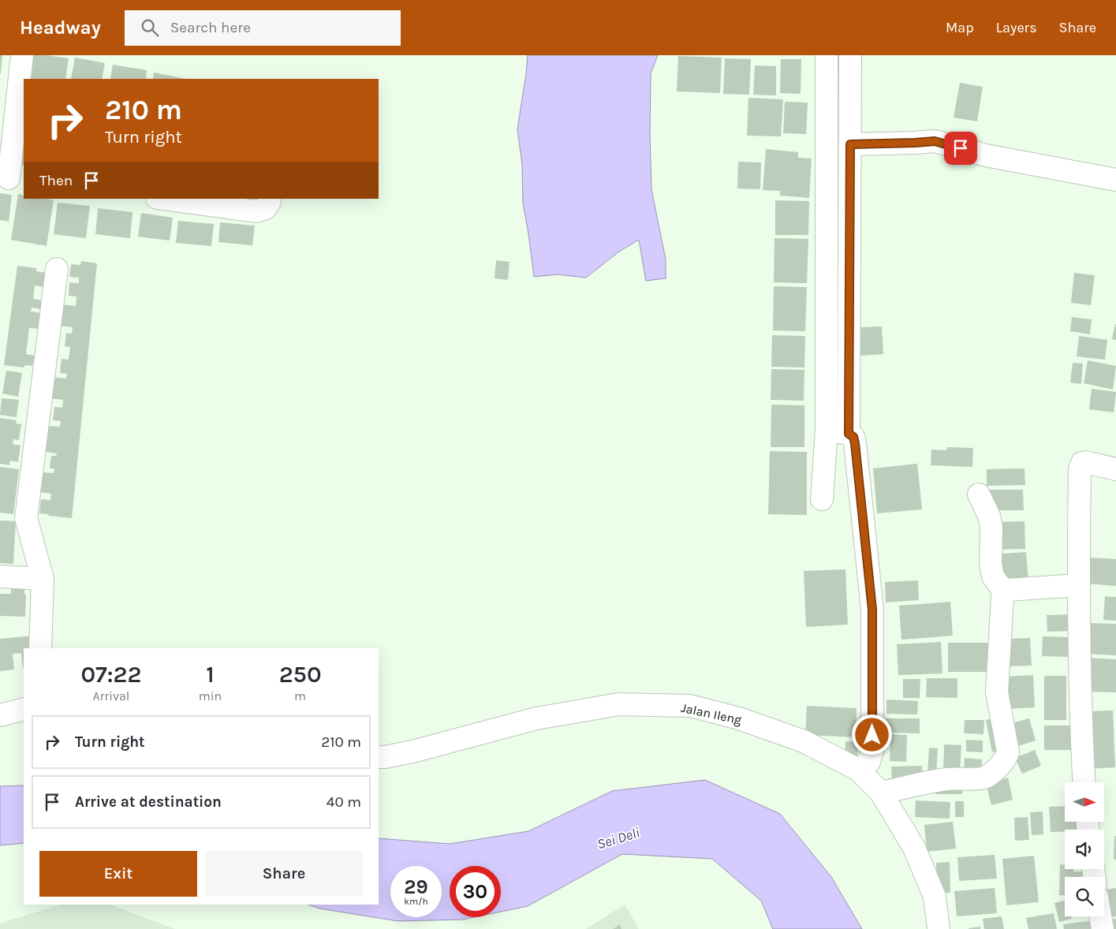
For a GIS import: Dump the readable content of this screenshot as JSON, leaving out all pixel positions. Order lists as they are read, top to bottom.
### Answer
{
  "streets": {
    "street": ["Jalan Ileng"]
  },
  "water": ["Sei Deli"],
  "north": "right",
  "page": {
    "header": "Headway",
    "search": "Search here",
    "nav": ["Map", "Layers", "Share"],
    "turn": ["210 m", "Turn right"],
    "then": "Then",
    "eta": [
      "07:22",
      "Arrival",
      "1",
      "min",
      "250",
      "m"
    ],
    "list": [
      {
        "name": "Turn right",
        "value": "210 m"
      },
      {
        "name": "Arrive at destination",
        "value": "40 m"
      }
    ],
    "buttons": ["Exit", "Share"],
    "speed": "29 km/h",
    "limit": "30"
  }
}
